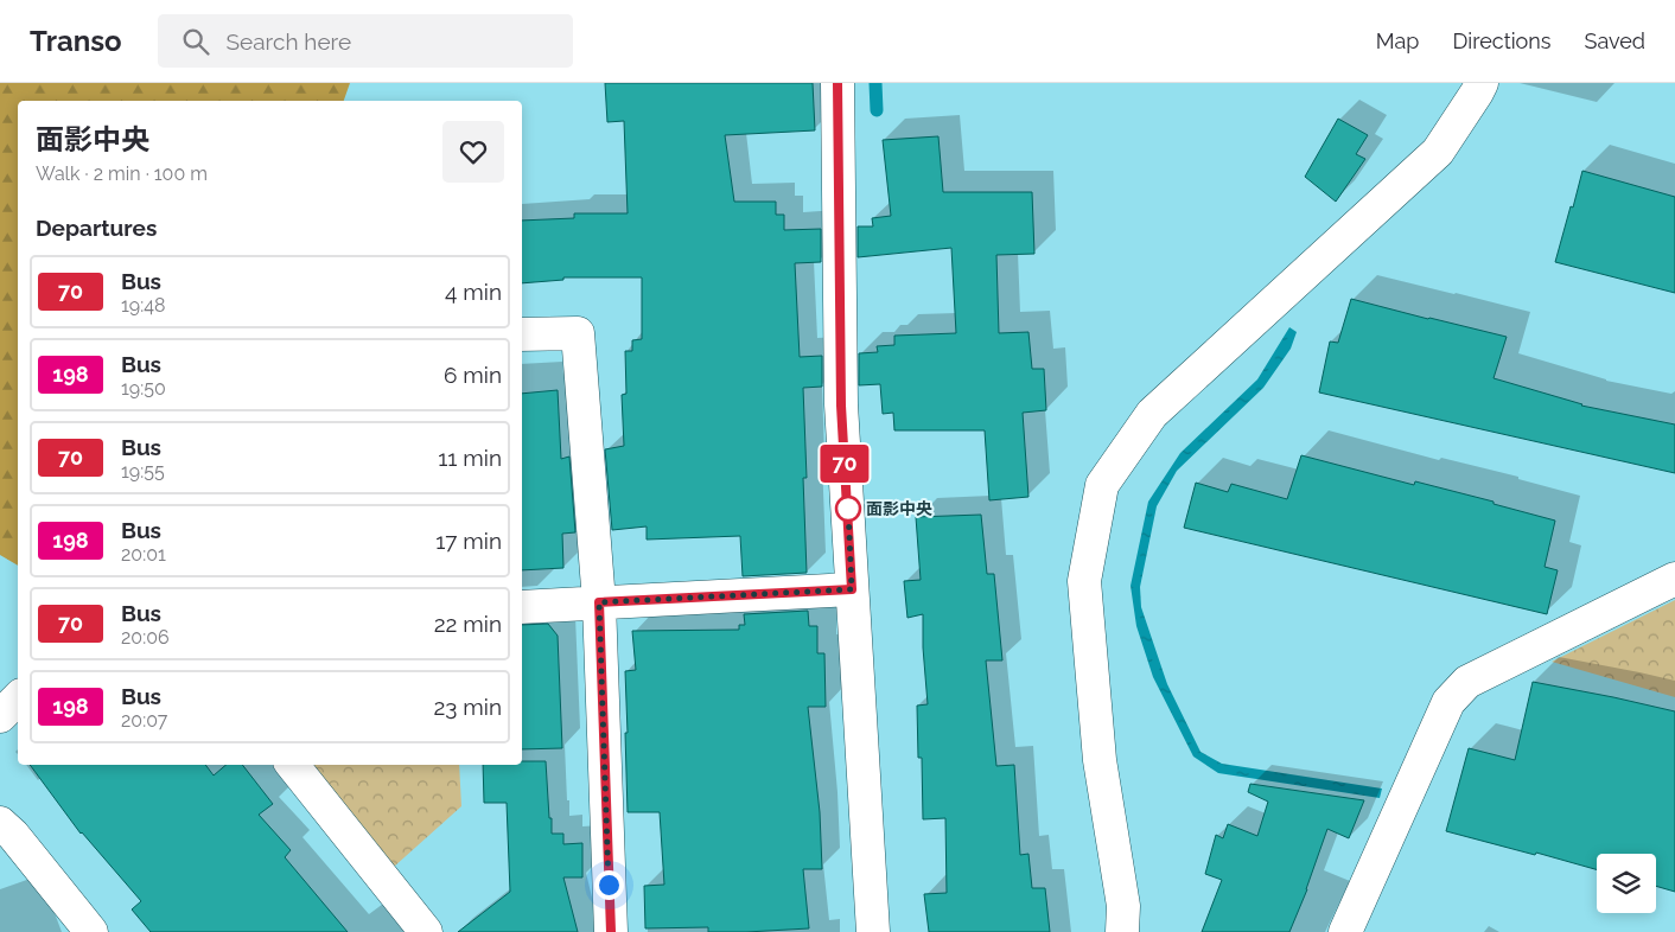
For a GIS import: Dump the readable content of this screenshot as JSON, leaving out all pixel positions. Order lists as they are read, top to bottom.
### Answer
{
  "places": ["面影中央"],
  "lines": ["bus line 70"],
  "page": {
    "header": "Transo",
    "search": "Search here",
    "nav": ["Map", "Directions", "Saved"],
    "on_map": "70",
    "heading": [
      ["面影中央", "Walk · 2 min · 100 m"],
      "Departures"
    ],
    "list": [
      {
        "mark": "70",
        "name": "Bus",
        "note": "19:48",
        "value": "4 min"
      },
      {
        "mark": "198",
        "name": "Bus",
        "note": "19:50",
        "value": "6 min"
      },
      {
        "mark": "70",
        "name": "Bus",
        "note": "19:55",
        "value": "11 min"
      },
      {
        "mark": "198",
        "name": "Bus",
        "note": "20:01",
        "value": "17 min"
      },
      {
        "mark": "70",
        "name": "Bus",
        "note": "20:06",
        "value": "22 min"
      },
      {
        "mark": "198",
        "name": "Bus",
        "note": "20:07",
        "value": "23 min"
      }
    ]
  }
}
